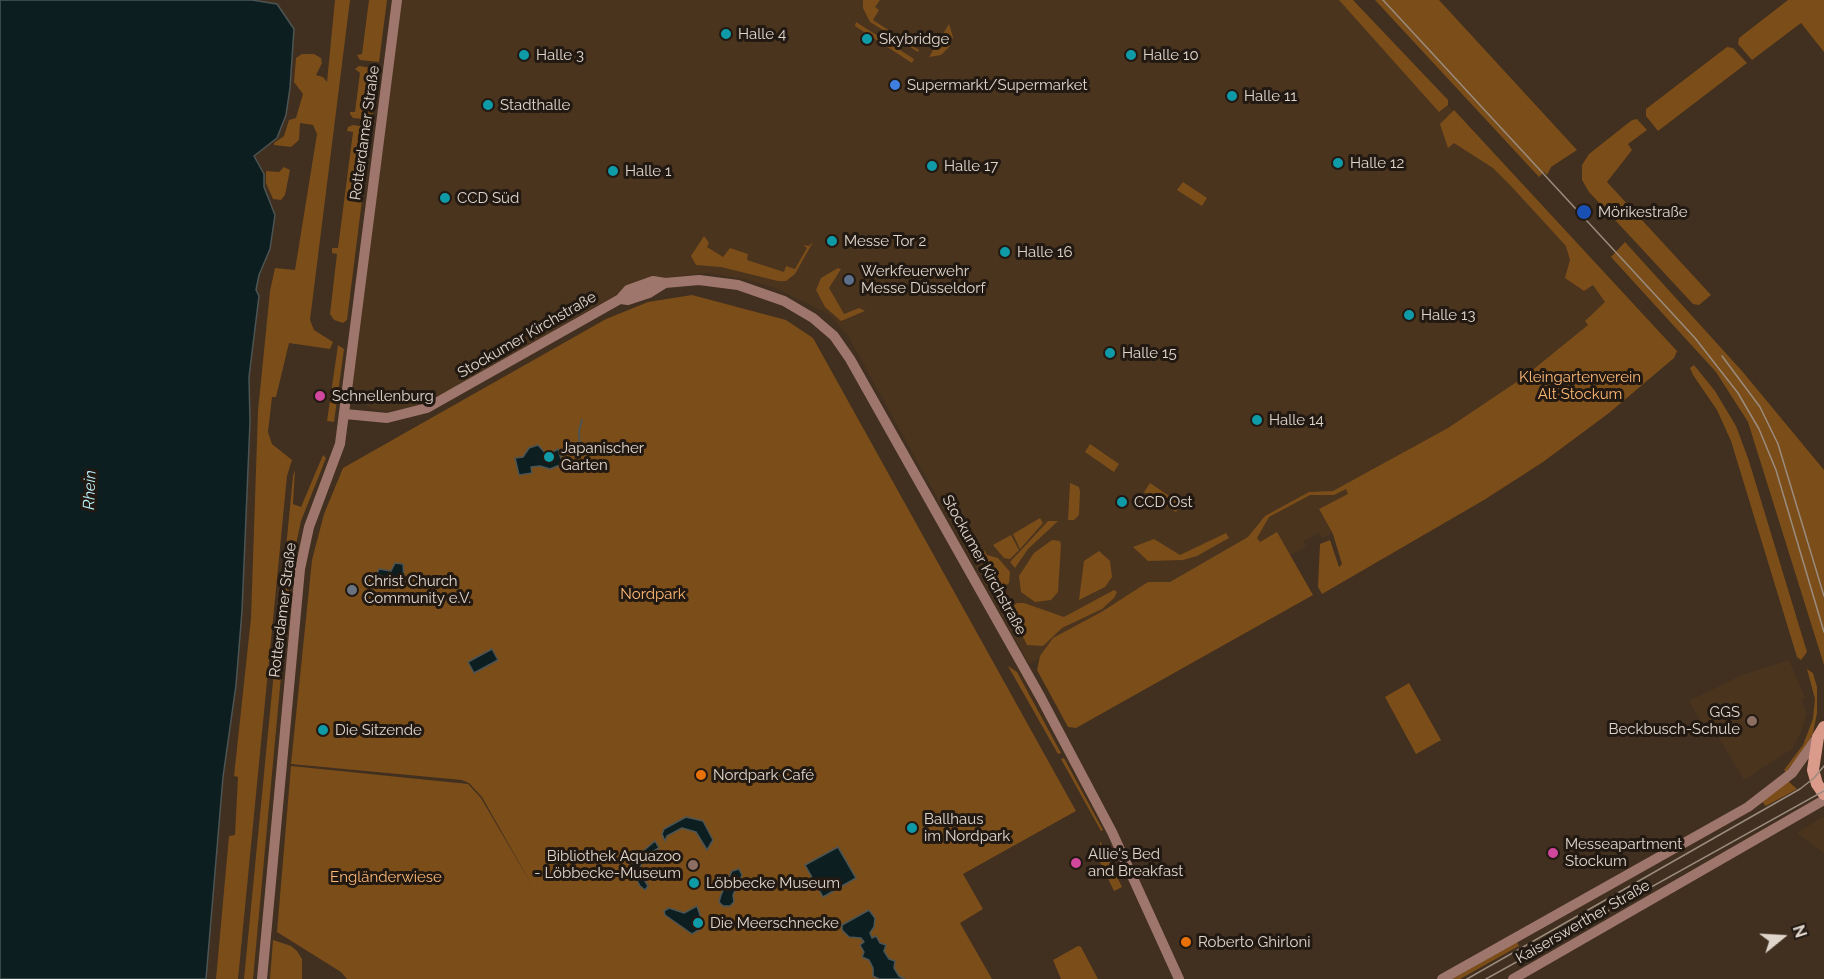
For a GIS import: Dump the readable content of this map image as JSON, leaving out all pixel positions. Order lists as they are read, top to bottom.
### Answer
{
  "streets": {
    "street": ["Rotterdamer Straße", "Stockumer Kirchstraße", "Kaiserswerther Straße"]
  },
  "crossings": [
    ["Rotterdamer Straße", "Stockumer Kirchstraße"]
  ],
  "water": ["Rhein"],
  "parks": ["Kleingartenverein Alt Stockum", "Nordpark", "Engländerwiese"],
  "places": [
    "Halle 4",
    "Skybridge",
    "Halle 3",
    "Halle 10",
    "Supermarkt/Supermarket",
    "Halle 11",
    "Stadthalle",
    "Halle 12",
    "Halle 17",
    "Halle 1",
    "CCD Süd",
    "Mörikestraße",
    "Messe Tor 2",
    "Halle 16",
    "Werkfeuerwehr Messe Düsseldorf",
    "Halle 13",
    "Halle 15",
    "Schnellenburg",
    "Halle 14",
    "Japanischer Garten",
    "CCD Ost",
    "Christ Church Community e.V.",
    "GGS Beckbusch-Schule",
    "Die Sitzende",
    "Nordpark Café",
    "Ballhaus im Nordpark",
    "Messeapartment Stockum",
    "Allie's Bed and Breakfast",
    "Bibliothek Aquazoo - Löbbecke-Museum",
    "Löbbecke Museum",
    "Die Meerschnecke",
    "Roberto Ghirloni"
  ],
  "north": "right"
}
